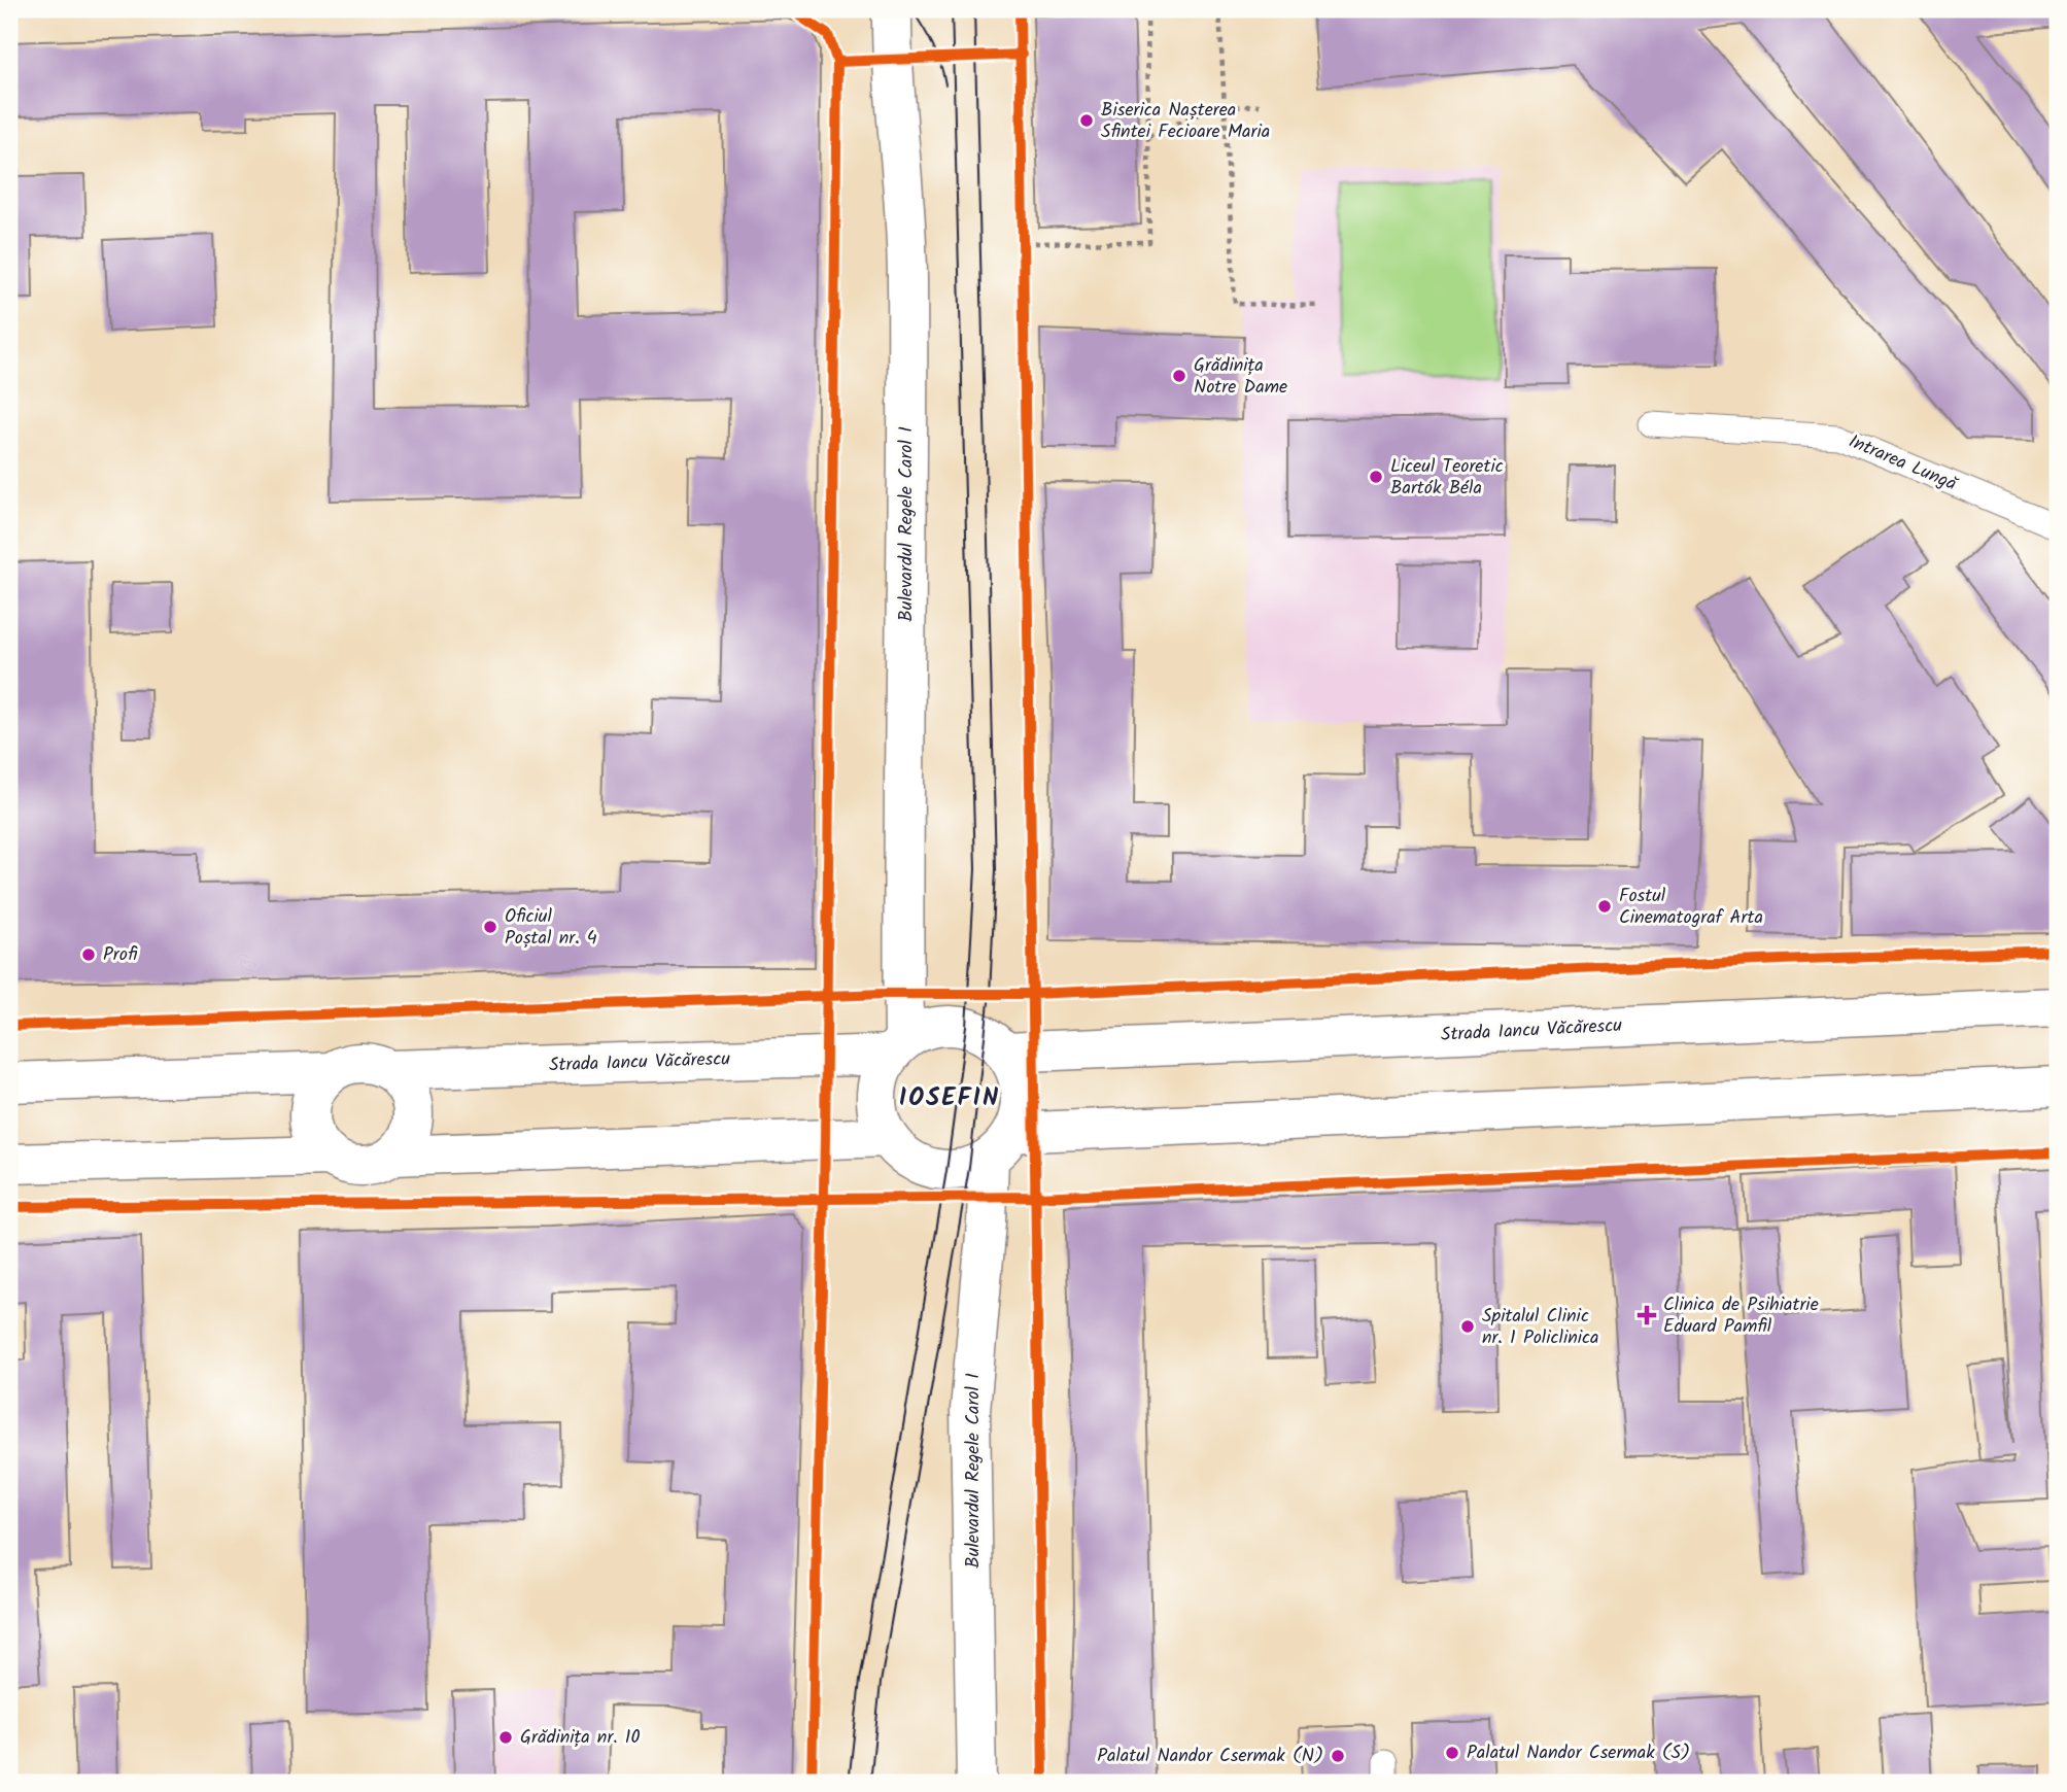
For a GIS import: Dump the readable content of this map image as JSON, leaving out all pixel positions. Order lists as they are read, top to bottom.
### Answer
{
  "streets": {
    "street": ["Bulevardul Regele Carol I", "Strada Iancu Văcărescu"],
    "lane": ["Intrarea Lungă"]
  },
  "crossings": [
    ["Bulevardul Regele Carol I", "Strada Iancu Văcărescu"]
  ],
  "districts": ["IOSEFIN"],
  "places": {
    "other": [
      "Biserica Nașterea Sfintei Fecioare Maria",
      "Grădinița Notre Dame",
      "Liceul Teoretic Bartók Béla",
      "Fostul Cinematograf Arta",
      "Oficiul Poștal nr. 4",
      "Profi",
      "Spitalul Clinic nr. 1 Policlinica",
      "Grădinița nr. 10",
      "Palatul Nandor Csermak (S)",
      "Palatul Nandor Csermak (N)"
    ],
    "health": ["Clinica de Psihiatrie Eduard Pamfil"]
  }
}
